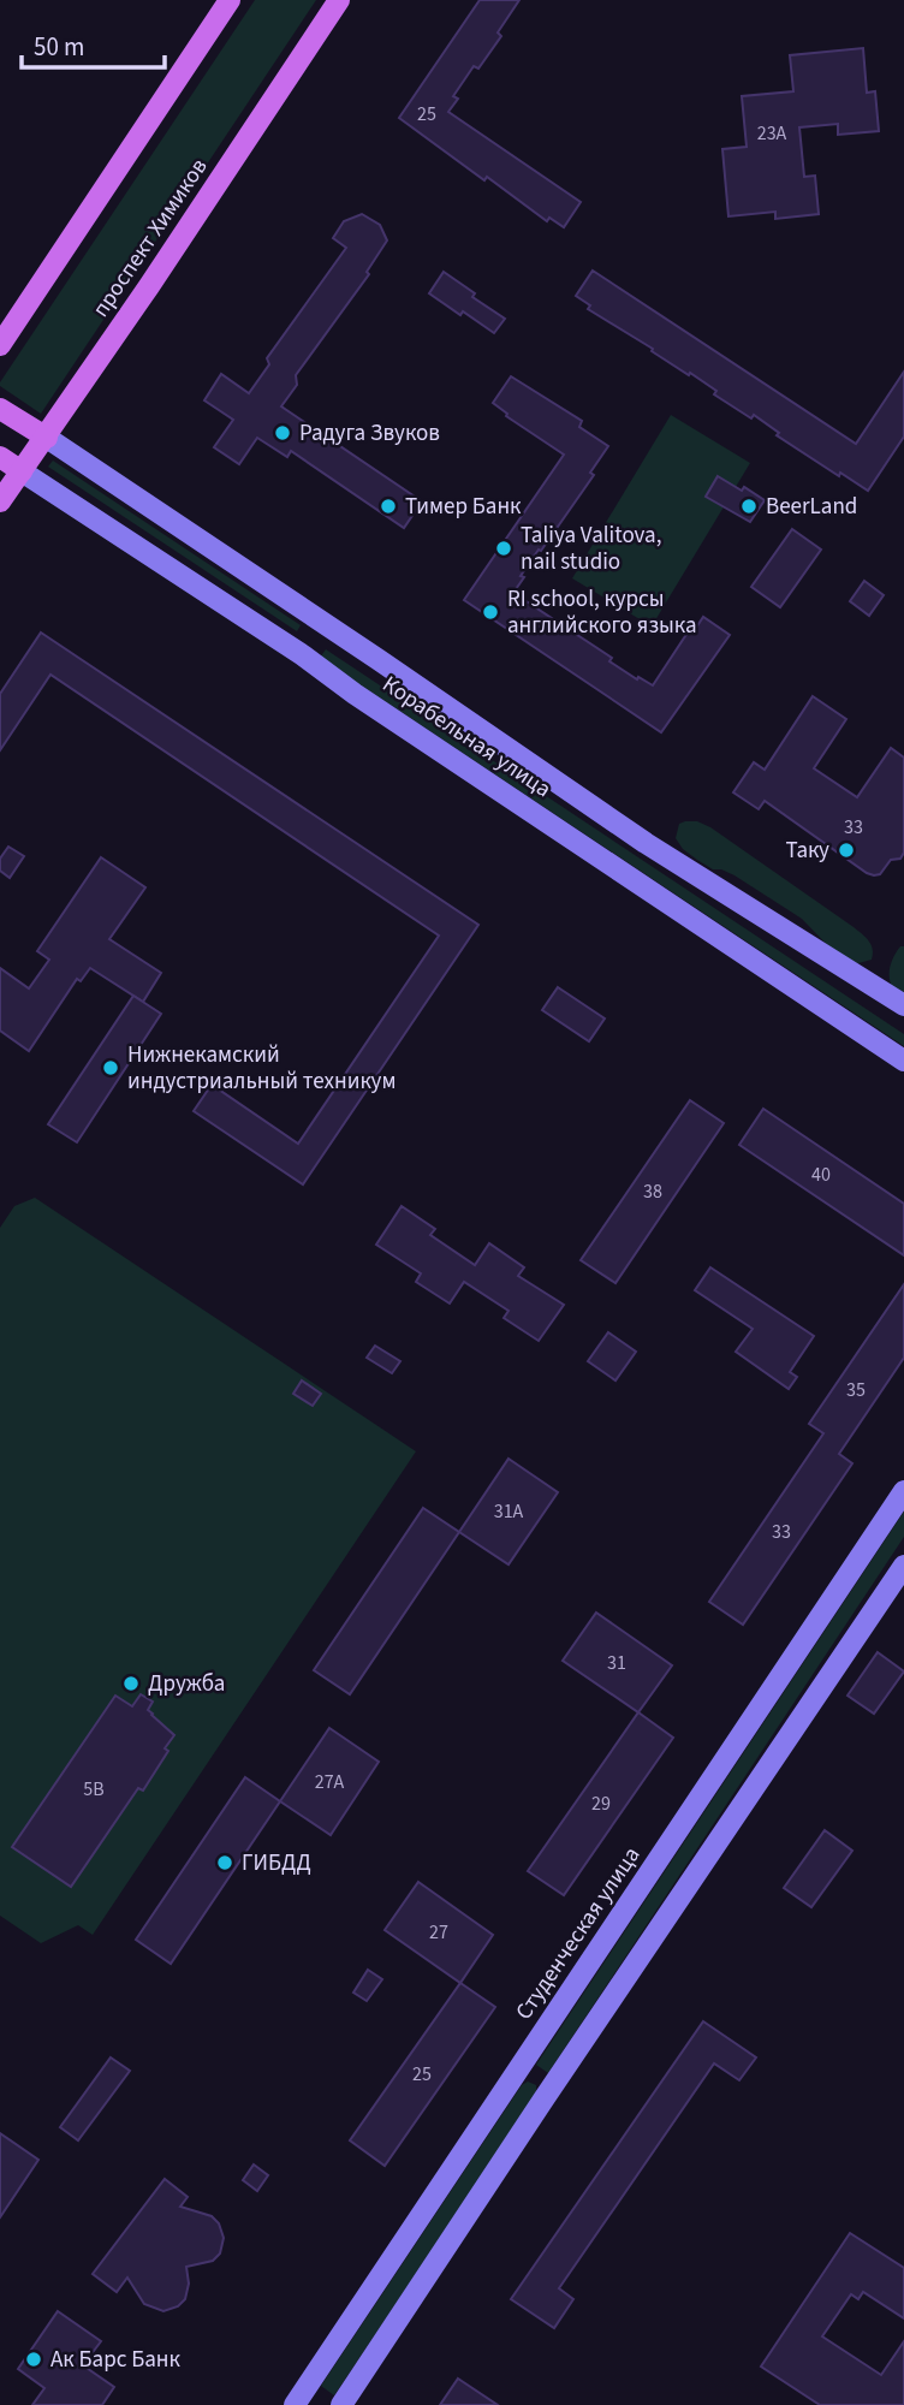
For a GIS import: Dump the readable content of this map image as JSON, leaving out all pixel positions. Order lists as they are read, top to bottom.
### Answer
{
  "streets": {
    "main road": ["проспект Химиков", "Корабельная улица", "Студенческая улица"]
  },
  "crossings": [
    ["проспект Химиков", "Корабельная улица"]
  ],
  "places": [
    "Радуга Звуков",
    "Тимер Банк",
    "BeerLand",
    "Taliya Valitova, nail studio",
    "RI school, курсы английского языка",
    "Таку",
    "Нижнекамский индустриальный техникум",
    "Дружба",
    "ГИБДД",
    "Ак Барс Банк"
  ],
  "house_numbers": [
    "25",
    "23А",
    "33",
    "40",
    "38",
    "35",
    "31А",
    "33",
    "31",
    "27А",
    "5В",
    "29",
    "27",
    "25"
  ],
  "scale_bar": "50 m"
}
